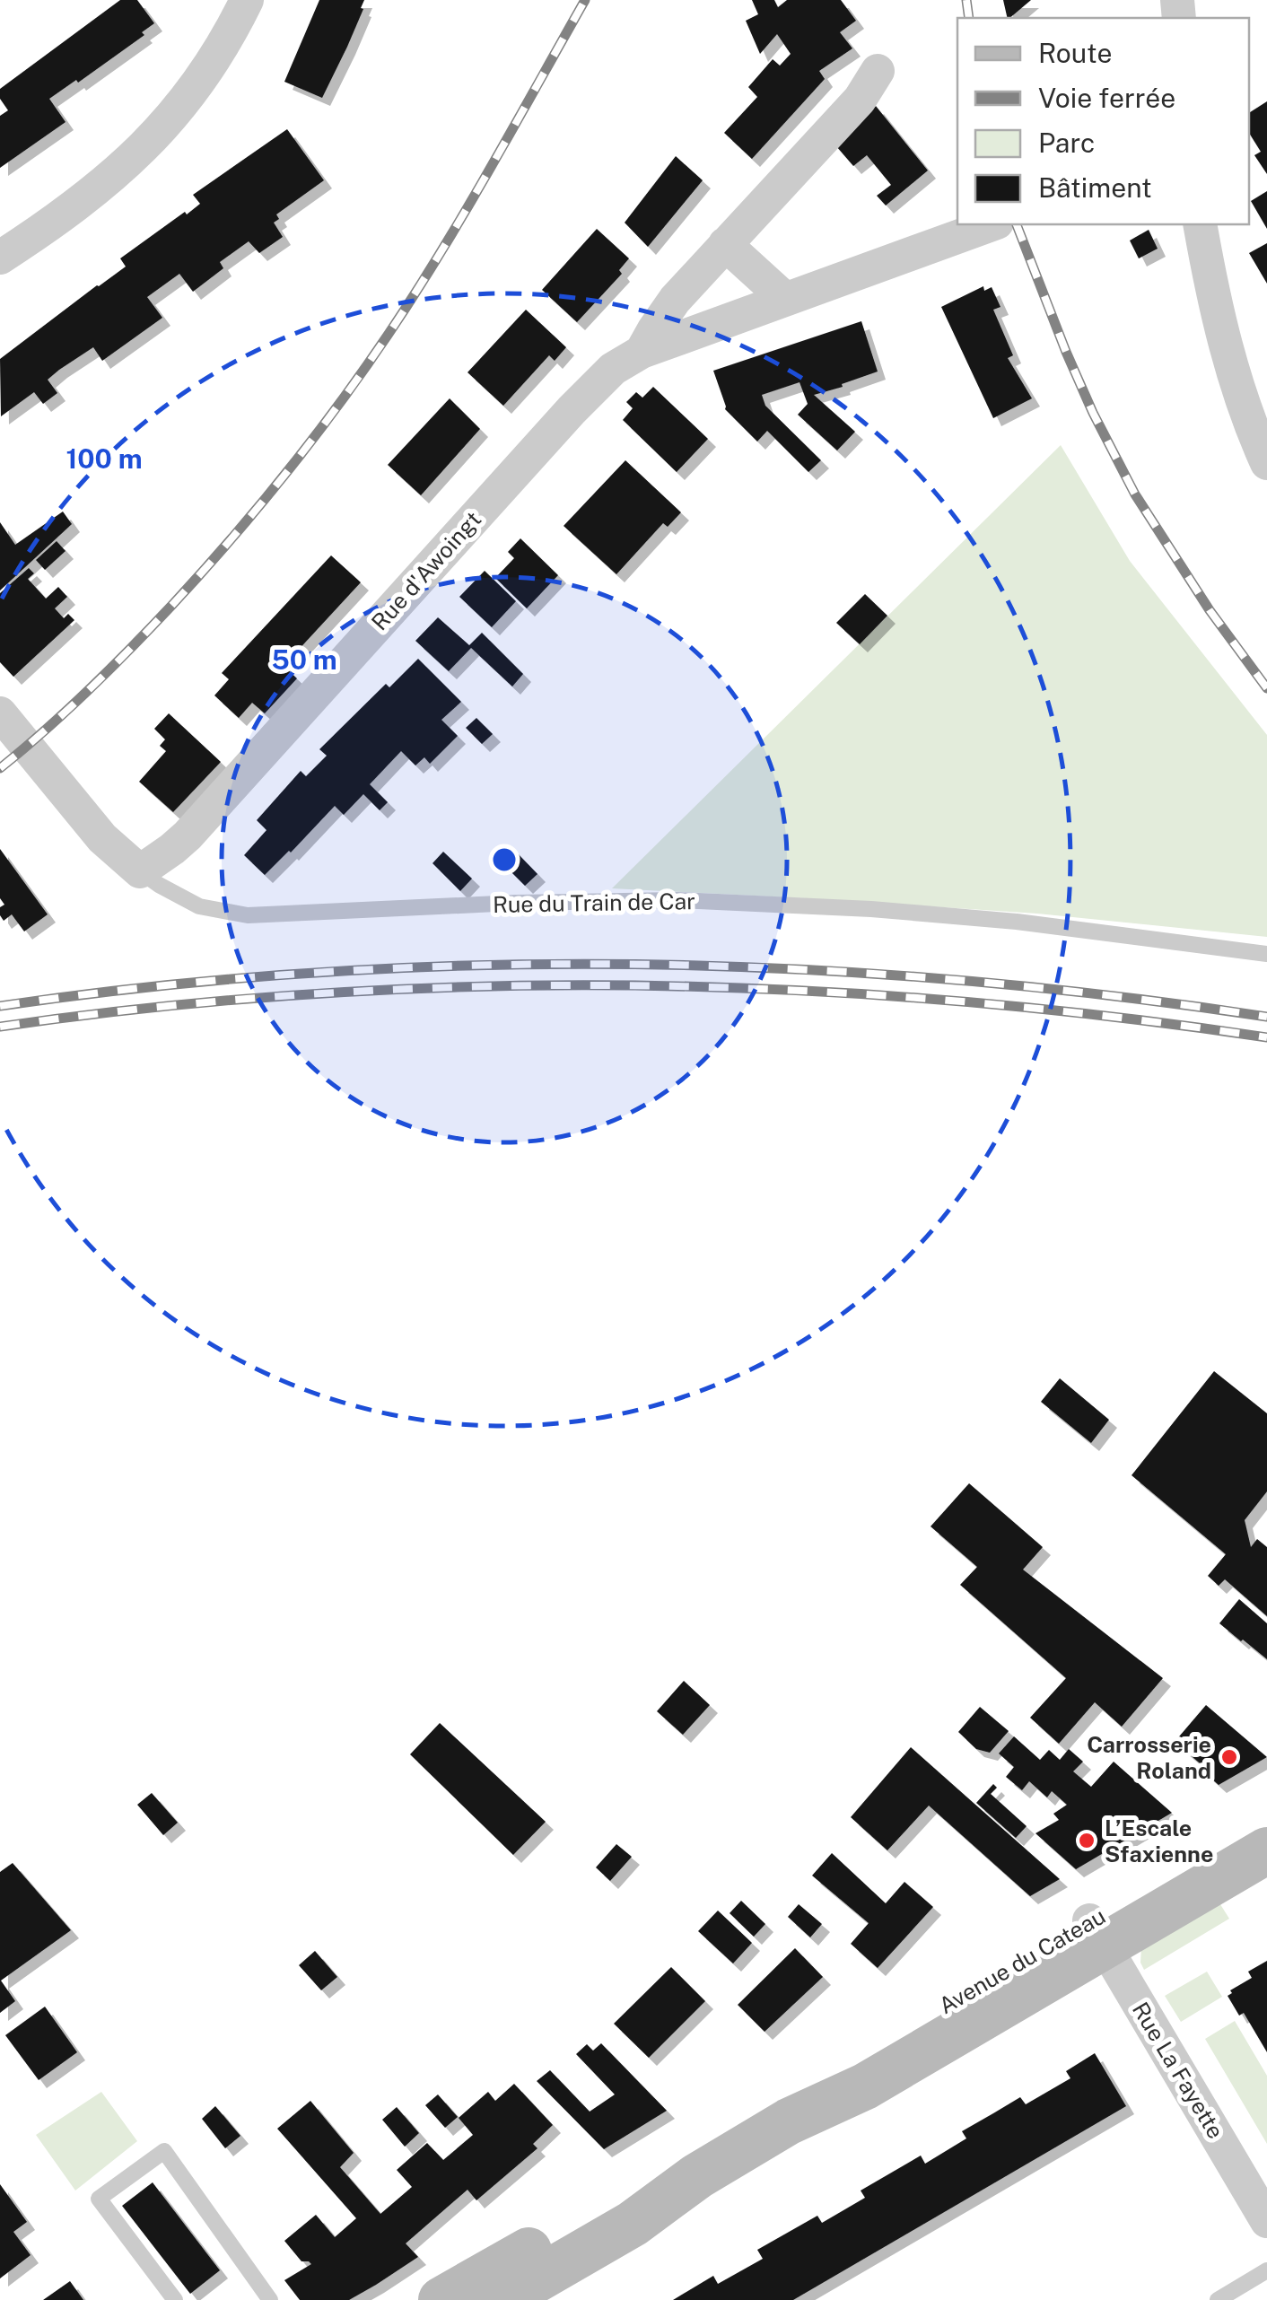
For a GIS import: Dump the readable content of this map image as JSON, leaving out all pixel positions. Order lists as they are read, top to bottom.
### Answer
{
  "streets": {
    "main road": ["Avenue du Cateau"],
    "street": ["Rue d'Awoingt", "Rue du Train de Car", "Rue La Fayette"]
  },
  "crossings": [
    ["Rue d'Awoingt", "Rue du Train de Car"],
    ["Avenue du Cateau", "Rue La Fayette"]
  ],
  "places": ["Carrosserie Roland", "L’Escale Sfaxienne"],
  "legend": [
    "Route",
    "Voie ferrée",
    "Parc",
    "Bâtiment"
  ],
  "rings": ["100 m", "50 m"]
}
